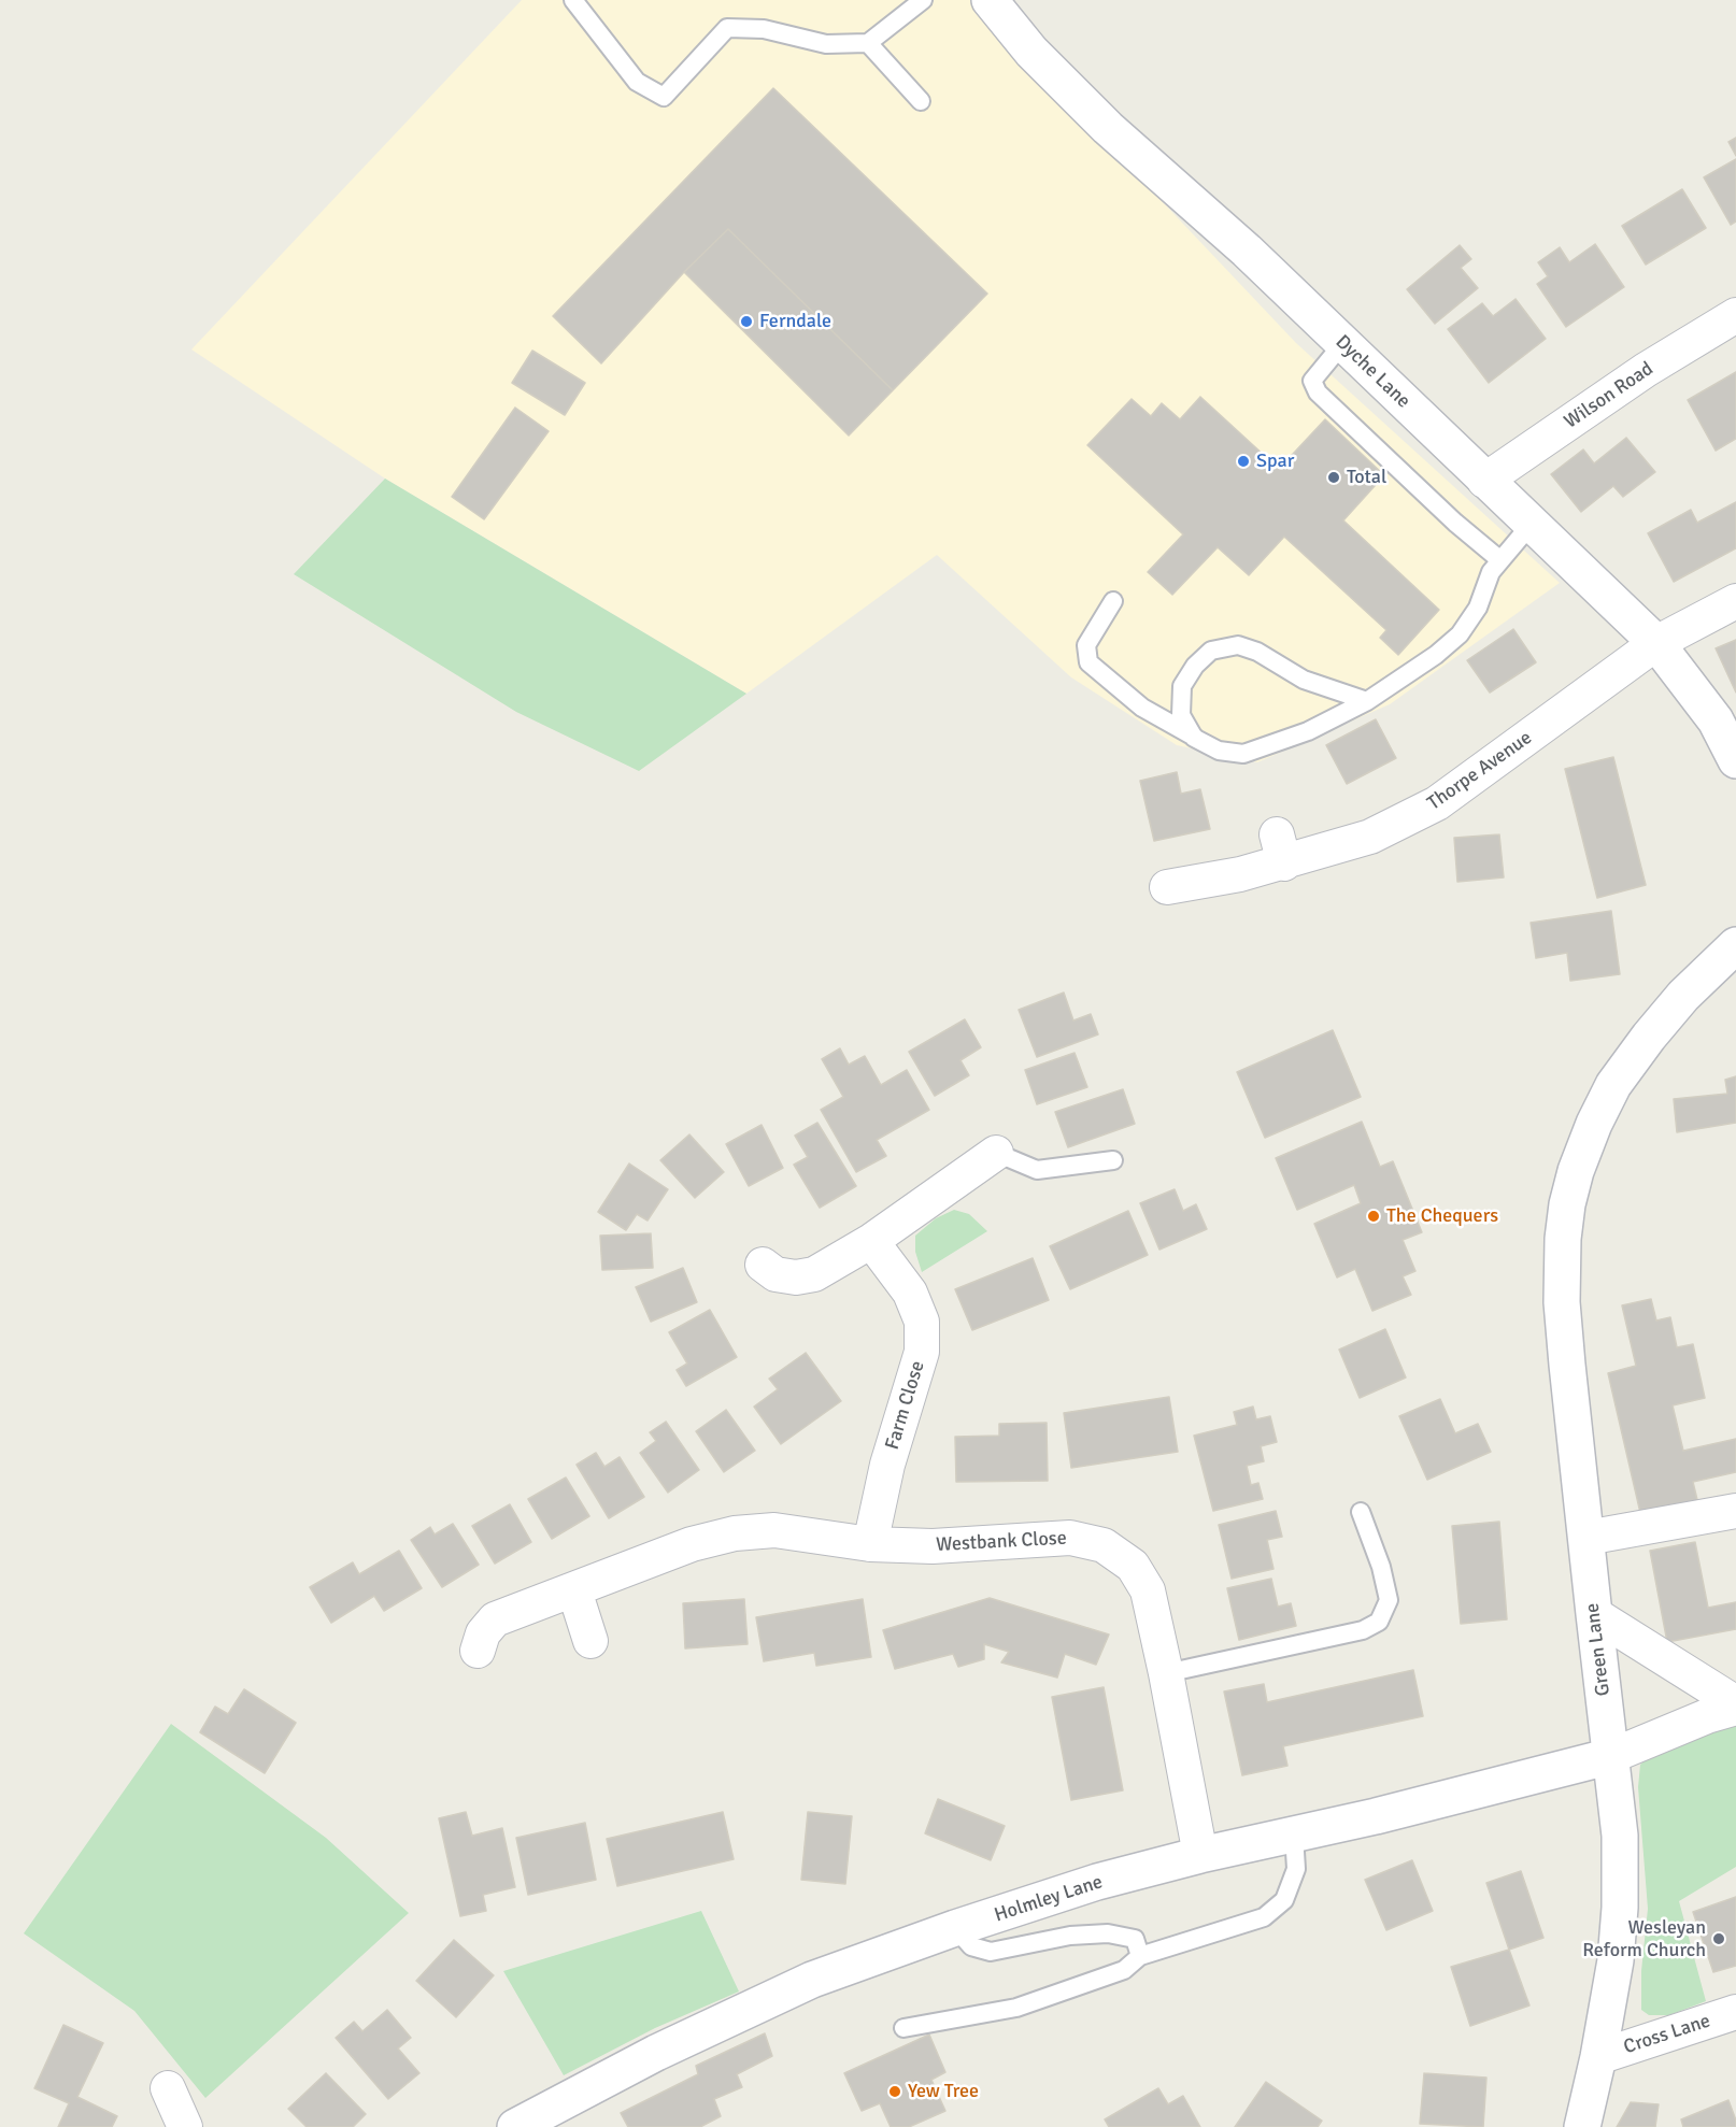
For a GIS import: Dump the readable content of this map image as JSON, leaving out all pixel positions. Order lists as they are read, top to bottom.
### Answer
{
  "streets": {
    "main road": ["Dyche Lane", "Green Lane", "Holmley Lane"],
    "street": [
      "Wilson Road",
      "Thorpe Avenue",
      "Farm Close",
      "Westbank Close",
      "Cross Lane"
    ]
  },
  "crossings": [
    ["Dyche Lane", "Wilson Road"],
    ["Dyche Lane", "Thorpe Avenue"],
    ["Farm Close", "Westbank Close"],
    ["Westbank Close", "Holmley Lane"],
    ["Green Lane", "Holmley Lane"],
    ["Green Lane", "Cross Lane"]
  ],
  "places": [
    "Ferndale",
    "Spar",
    "Total",
    "The Chequers",
    "Wesleyan Reform Church",
    "Yew Tree"
  ]
}
